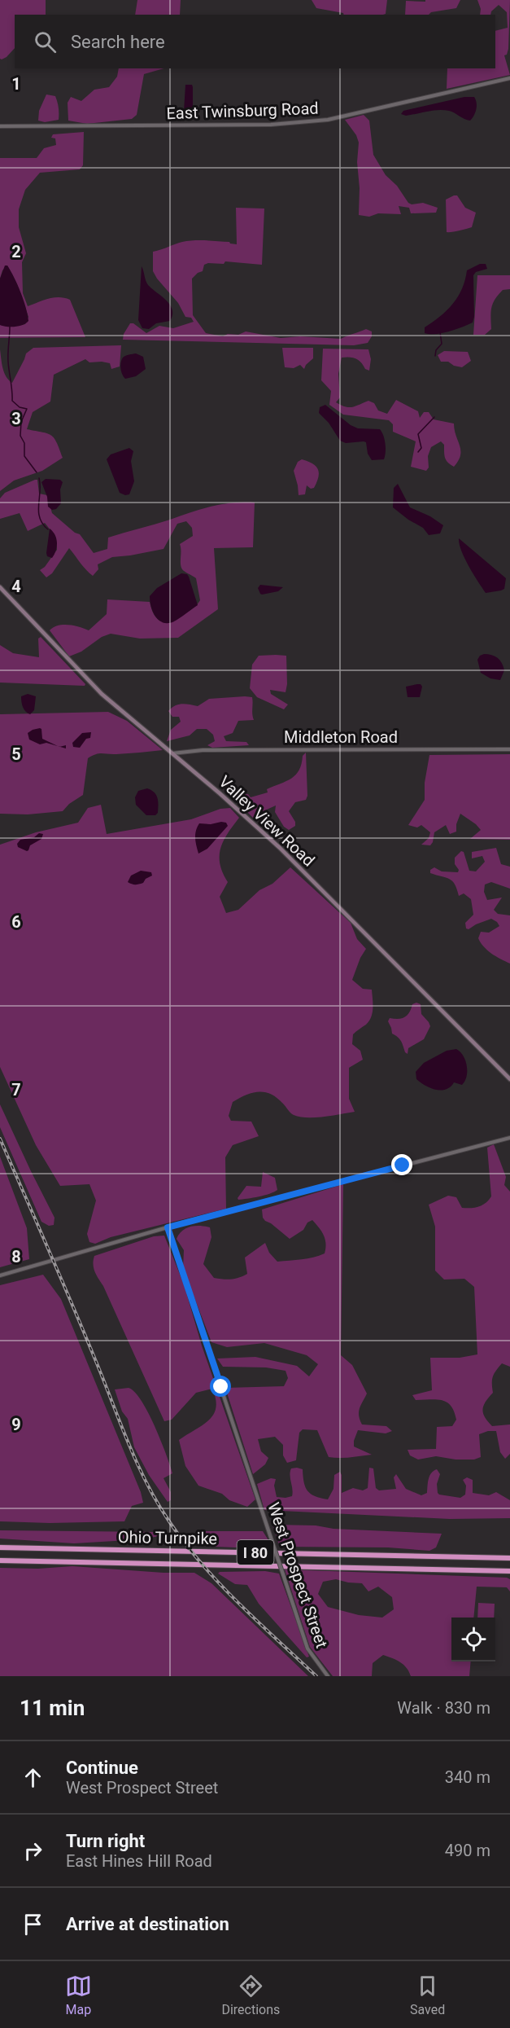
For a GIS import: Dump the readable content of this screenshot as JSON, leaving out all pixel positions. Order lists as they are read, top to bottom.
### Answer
{
  "streets": {
    "highway": ["Ohio Turnpike", "I 80"],
    "main road": ["Valley View Road"],
    "street": ["East Twinsburg Road", "Middleton Road", "West Prospect Street"]
  },
  "crossings": [
    ["Middleton Road", "Valley View Road"]
  ],
  "page": {
    "search": "Search here",
    "heading": ["11 min", "Walk · 830 m"],
    "list": [
      ["Continue", "West Prospect Street", "340 m"],
      ["Turn right", "East Hines Hill Road", "490 m"],
      "Arrive at destination"
    ],
    "nav": ["Map", "Directions", "Saved"]
  },
  "grid": {
    "rows": [
      "1",
      "2",
      "3",
      "4",
      "5",
      "6",
      "7",
      "8",
      "9"
    ]
  }
}
